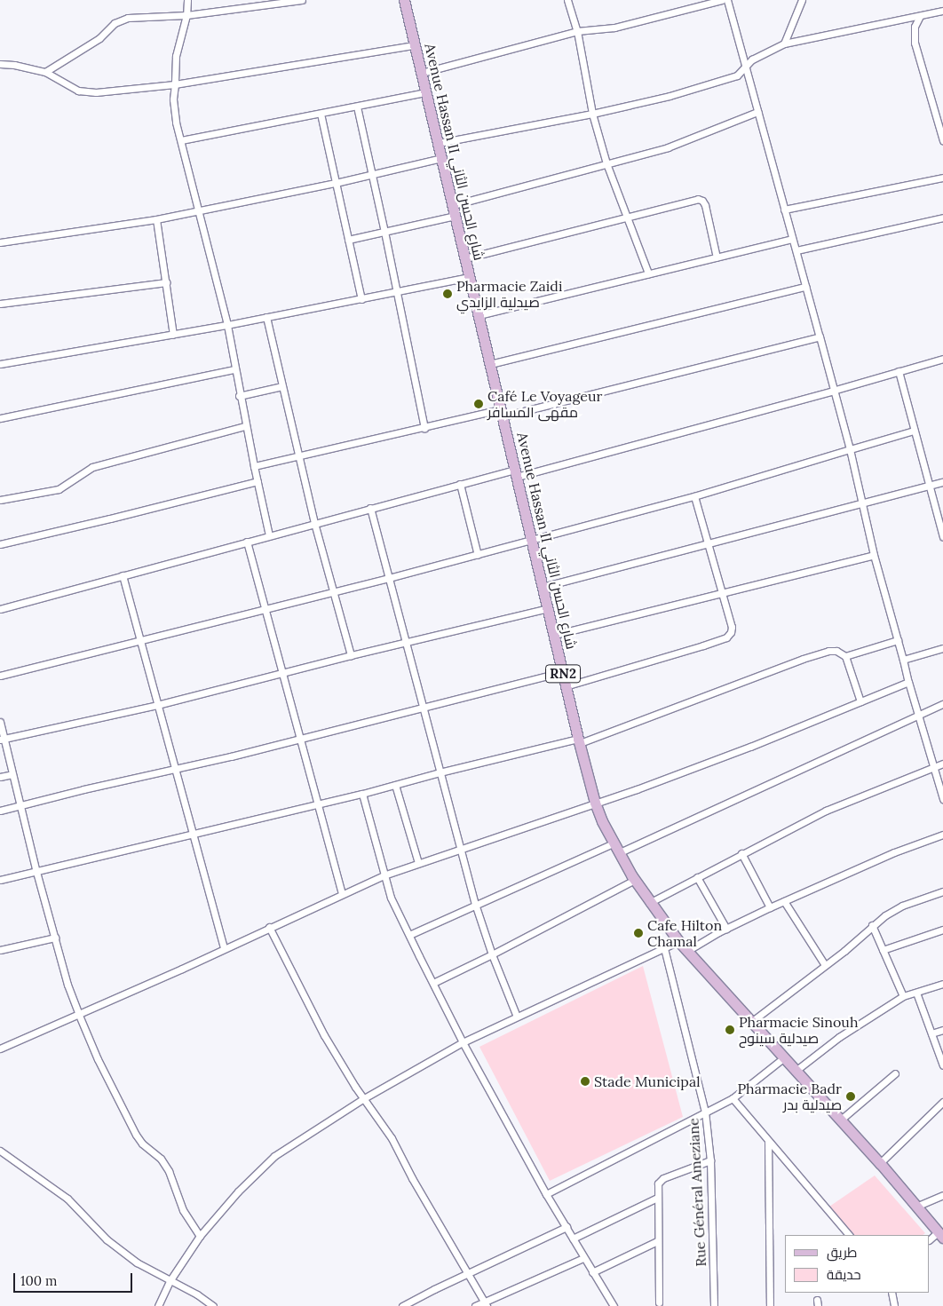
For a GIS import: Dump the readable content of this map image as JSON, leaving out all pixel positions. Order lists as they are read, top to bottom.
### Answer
{
  "streets": {
    "main road": ["Avenue Hassan II شارع الحسن الثاني", "RN2"],
    "street": ["Rue Général Ameziane"]
  },
  "places": [
    "Pharmacie Zaidi صيدلية الزايدي",
    "Café Le Voyageur مقهى المسافر",
    "Cafe Hilton Chamal",
    "Pharmacie Sinouh صيدلية سينوح",
    "Stade Municipal",
    "Pharmacie Badr صيدلية بدر"
  ],
  "legend": ["طريق", "حديقة"],
  "scale_bar": "100 m"
}
